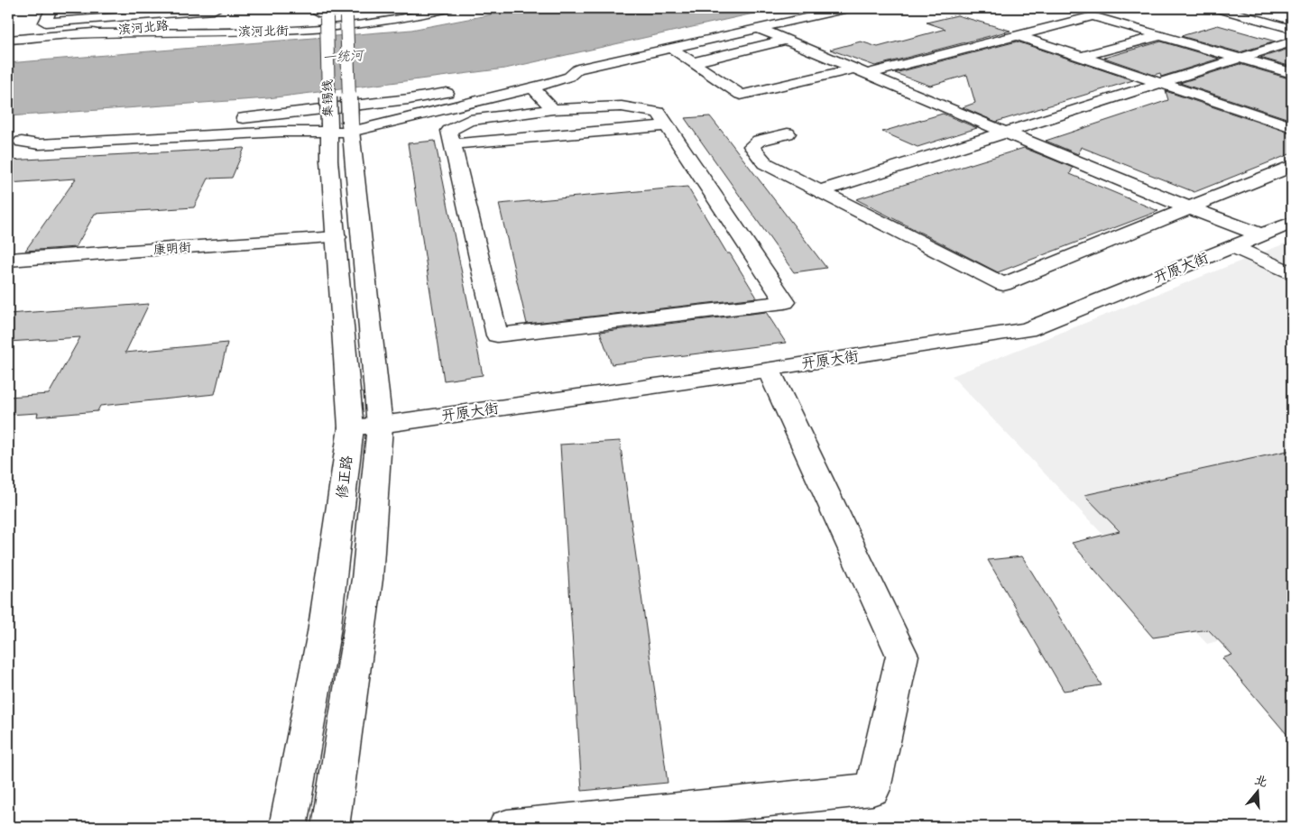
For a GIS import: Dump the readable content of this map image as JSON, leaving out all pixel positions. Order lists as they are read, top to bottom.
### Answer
{
  "streets": {
    "main road": [
      "滨河北路",
      "滨河北街",
      "集锡线",
      "康明街",
      "开原大街",
      "修正路"
    ]
  },
  "crossings": [
    ["滨河北路", "滨河北街"],
    ["集锡线", "修正路"],
    ["康明街", "修正路"],
    ["开原大街", "修正路"]
  ],
  "water": ["一统河"],
  "north": "top"
}
